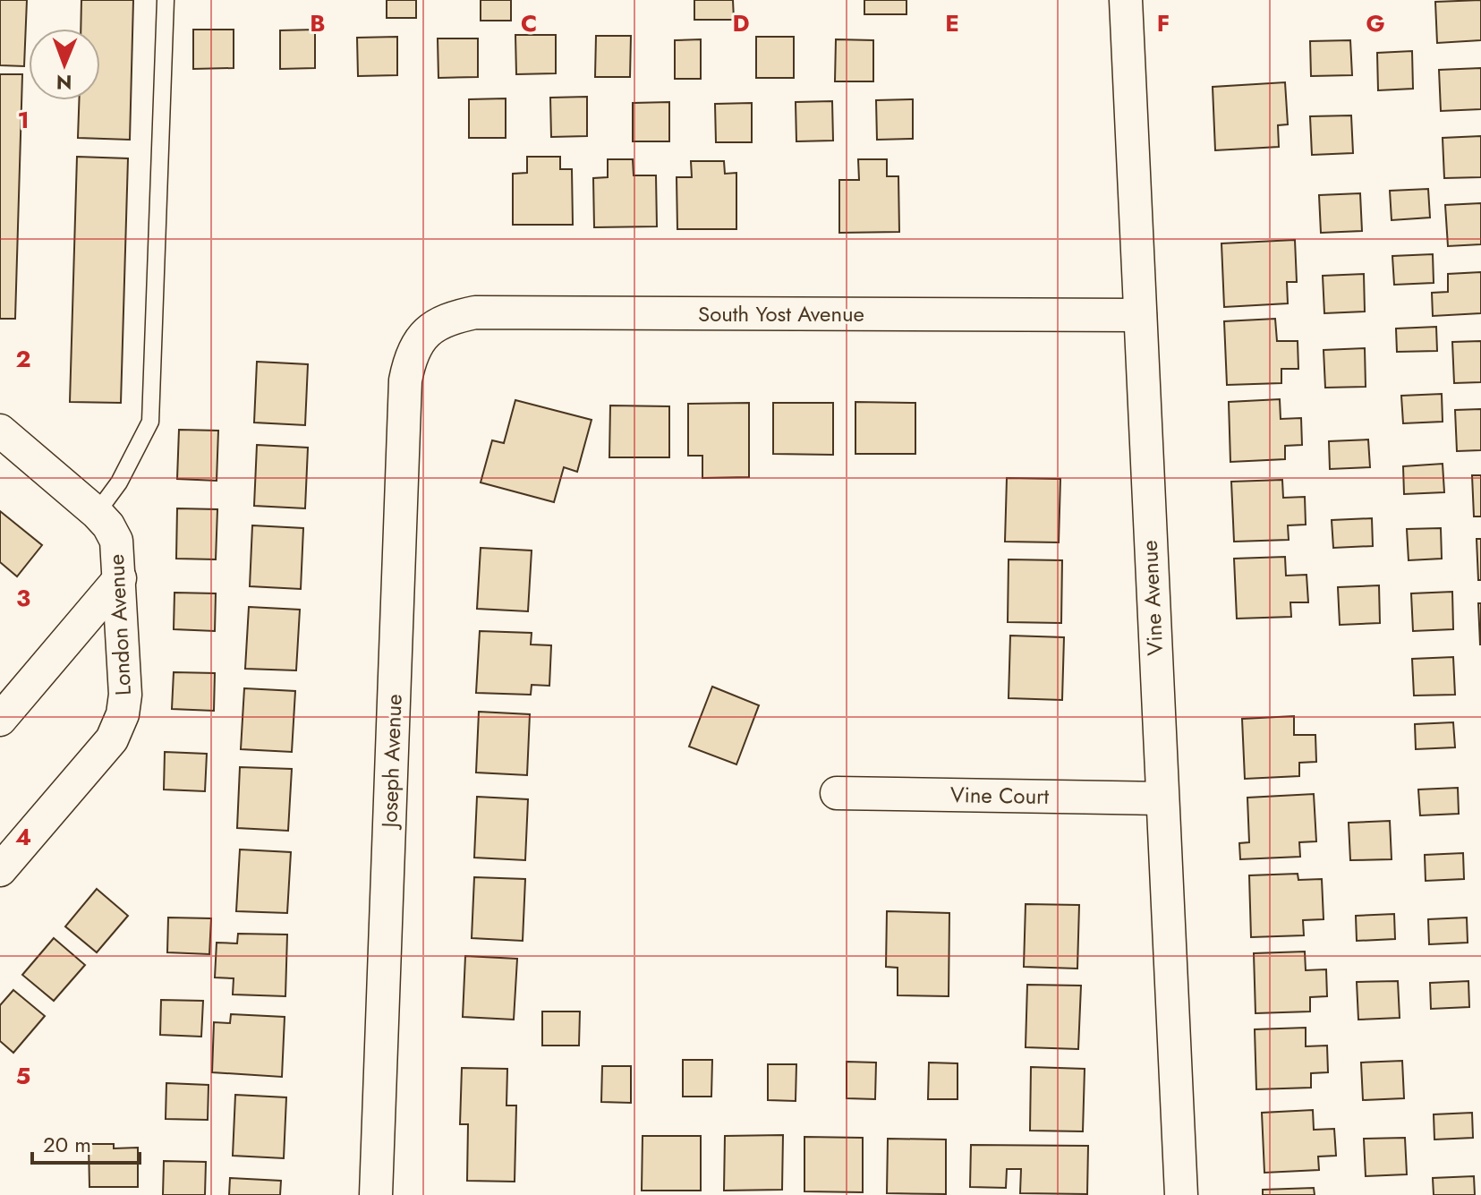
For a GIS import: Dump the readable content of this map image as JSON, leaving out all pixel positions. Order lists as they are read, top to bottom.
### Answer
{
  "streets": {
    "street": [
      "South Yost Avenue",
      "Vine Avenue",
      "London Avenue",
      "Joseph Avenue",
      "Vine Court"
    ]
  },
  "crossings": [
    ["South Yost Avenue", "Vine Avenue"],
    ["South Yost Avenue", "Joseph Avenue"],
    ["Vine Avenue", "Vine Court"]
  ],
  "scale_bar": "20 m",
  "north": "bottom",
  "grid": {
    "columns": [
      "B",
      "C",
      "D",
      "E",
      "F",
      "G"
    ],
    "rows": [
      "1",
      "2",
      "3",
      "4",
      "5"
    ]
  }
}
